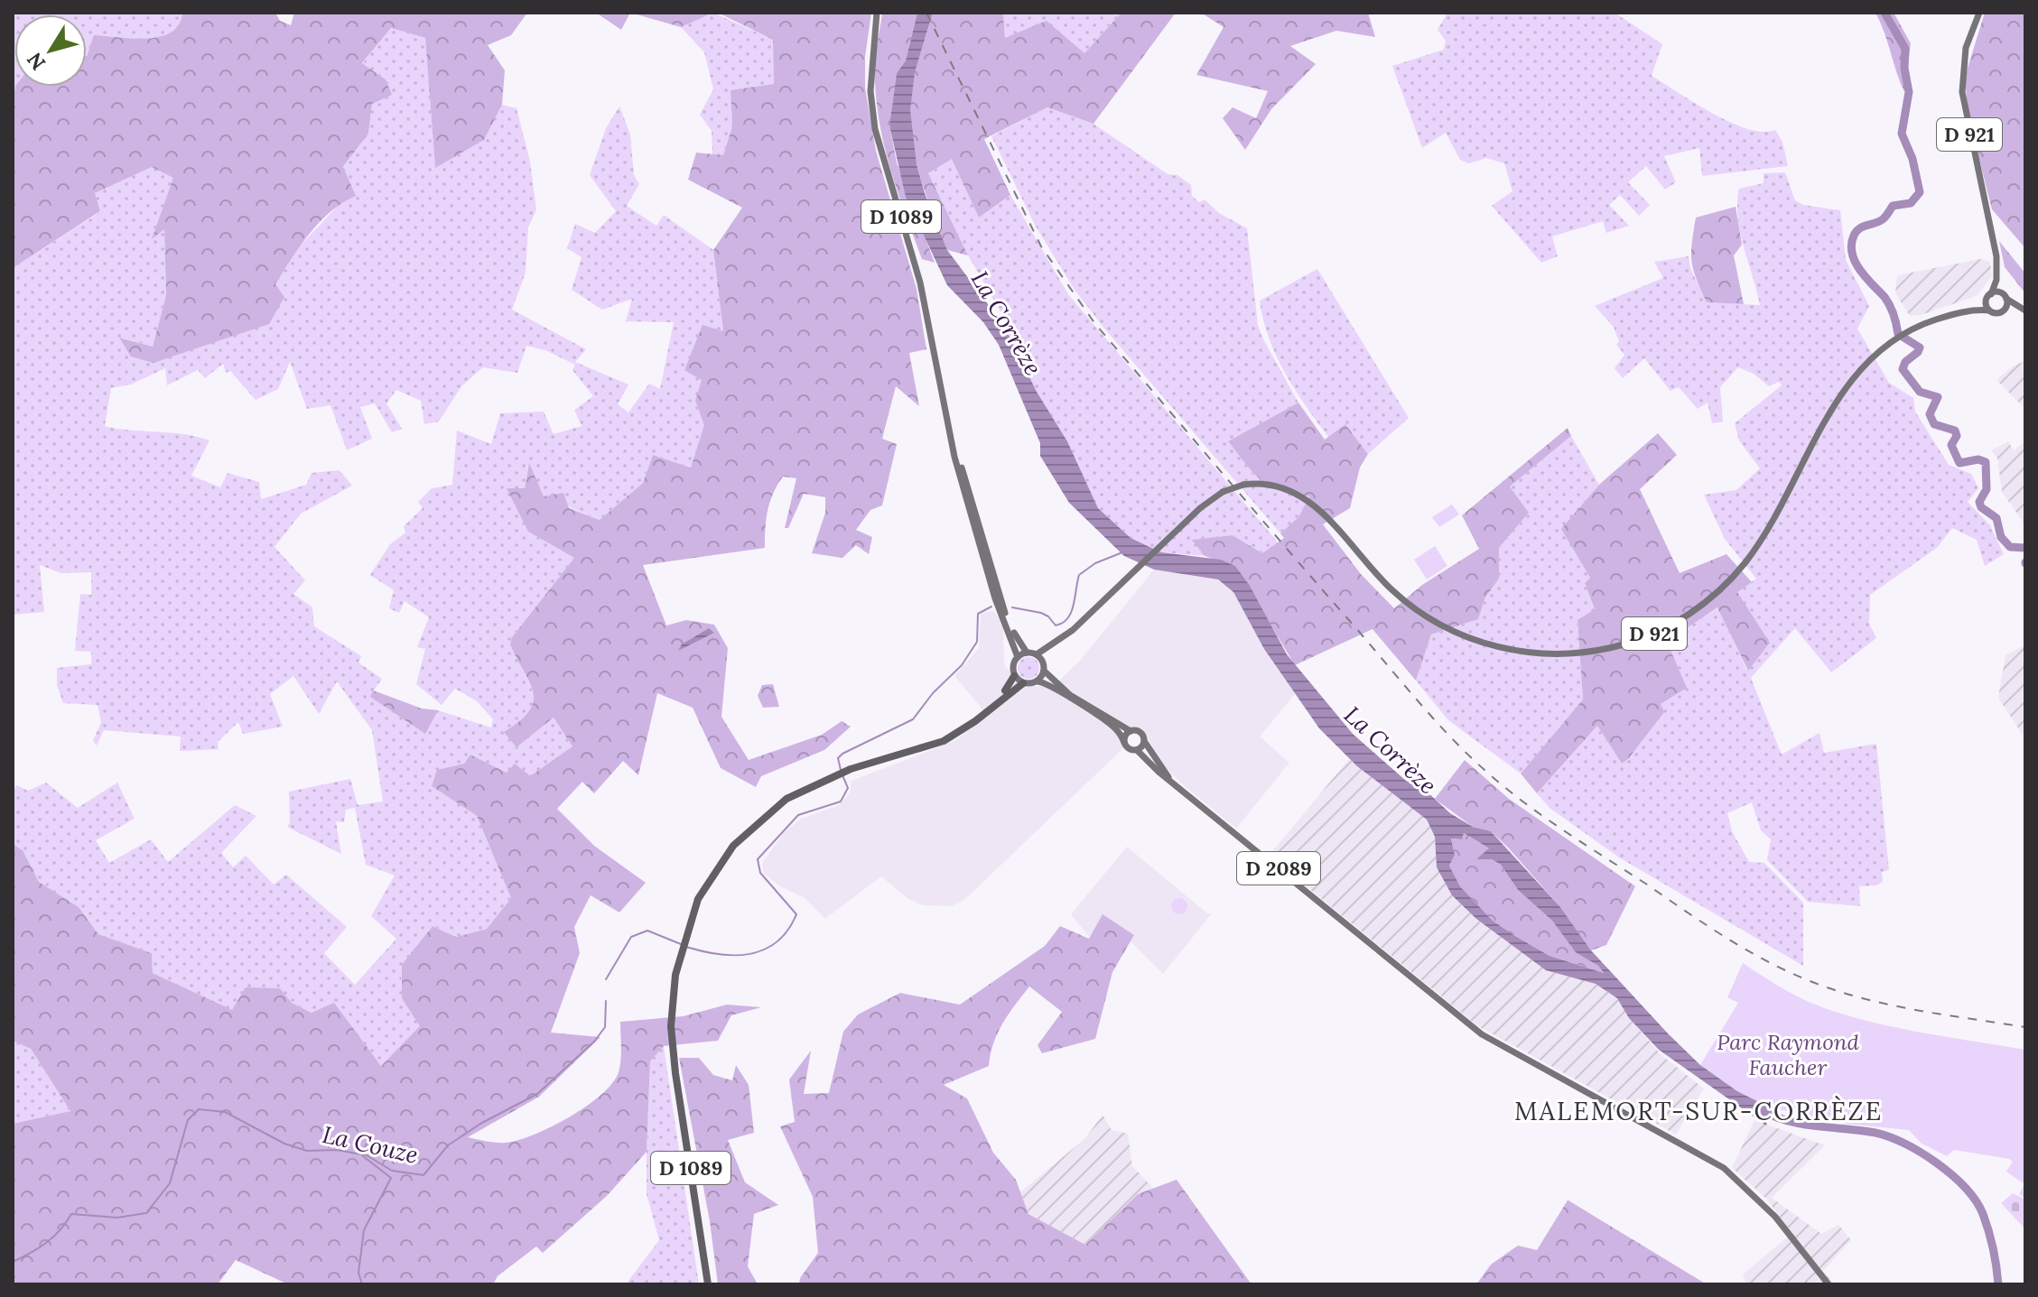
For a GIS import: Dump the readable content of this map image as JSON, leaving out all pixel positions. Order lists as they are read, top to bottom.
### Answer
{
  "streets": {
    "highway": ["D 1089"],
    "main road": ["D 921", "D 2089"]
  },
  "crossings": [
    ["D 921", "D 1089"]
  ],
  "districts": ["MALEMORT-SUR-CORRÈZE"],
  "water": ["La Corrèze", "La Couze"],
  "parks": ["Parc Raymond Faucher"],
  "north": "bottom left"
}
